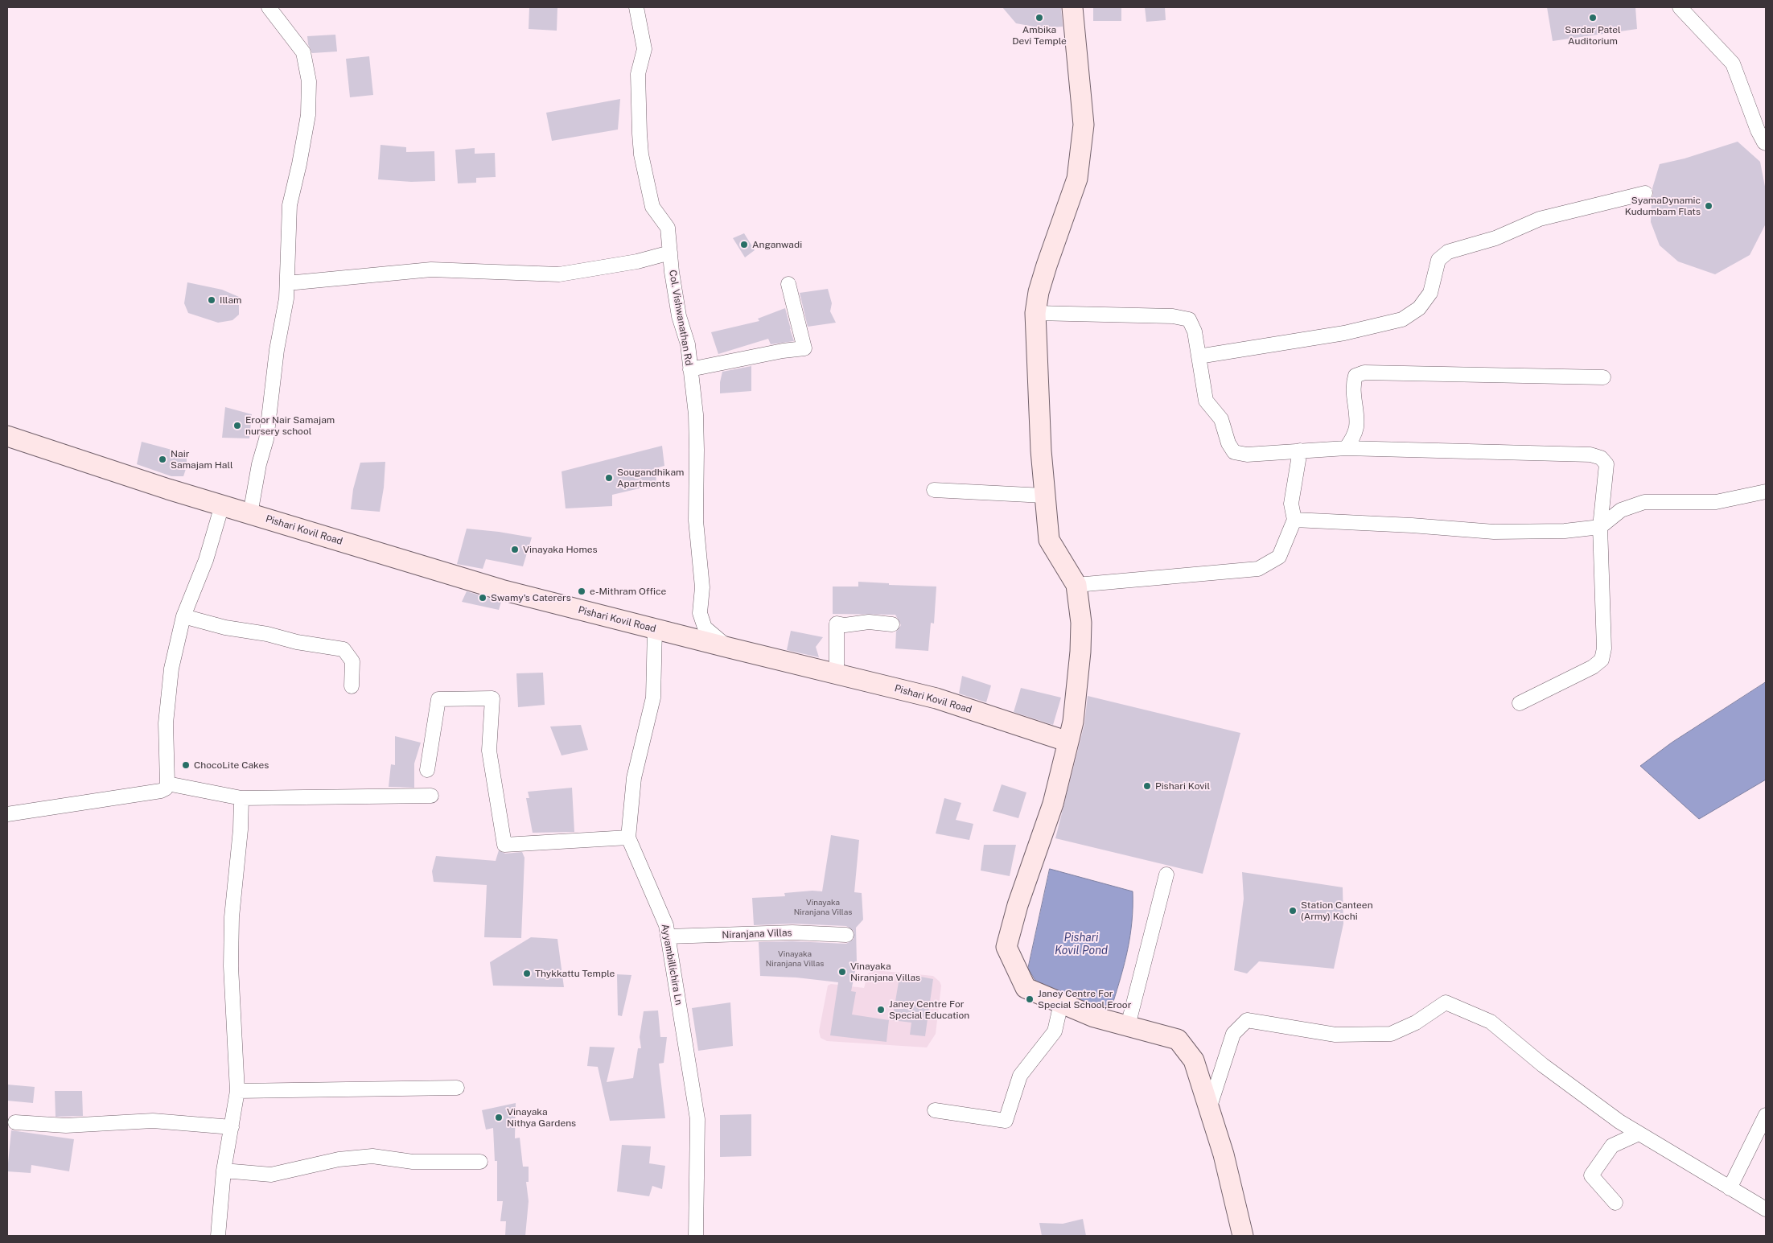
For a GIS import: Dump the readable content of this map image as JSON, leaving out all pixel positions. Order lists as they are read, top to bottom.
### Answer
{
  "streets": {
    "street": [
      "Col. Vishwanathan Rd",
      "Pishari Kovil Road",
      "Niranjana Villas",
      "Ayyambillichira Ln"
    ]
  },
  "crossings": [
    ["Col. Vishwanathan Rd", "Pishari Kovil Road"],
    ["Pishari Kovil Road", "Ayyambillichira Ln"],
    ["Niranjana Villas", "Ayyambillichira Ln"]
  ],
  "water": ["Pishari Kovil Pond"],
  "places": [
    "Ambika Devi Temple",
    "Sardar Patel Auditorium",
    "SyamaDynamic Kudumbam Flats",
    "Anganwadi",
    "Illam",
    "Eroor Nair Samajam nursery school",
    "Nair Samajam Hall",
    "Sougandhikam Apartments",
    "Vinayaka Homes",
    "e-Mithram Office",
    "Swamy's Caterers",
    "ChocoLite Cakes",
    "Pishari Kovil",
    "Station Canteen (Army) Kochi",
    "Vinayaka Niranjana Villas",
    "Thykkattu Temple",
    "Janey Centre For Special School,Eroor",
    "Janey Centre For Special Education",
    "Vinayaka Nithya Gardens"
  ],
  "house_numbers": ["Vinayaka Niranjana Villas", "Vinayaka Niranjana Villas"]
}
